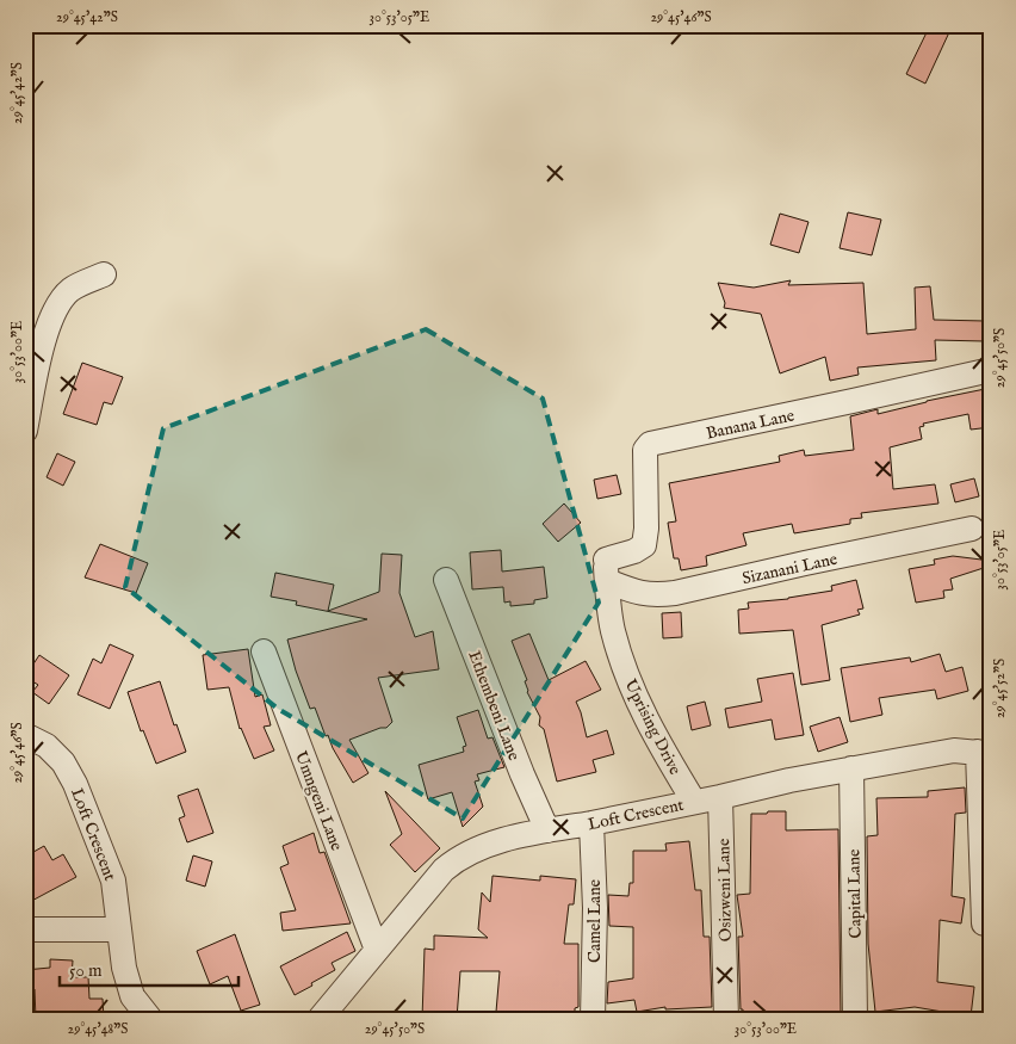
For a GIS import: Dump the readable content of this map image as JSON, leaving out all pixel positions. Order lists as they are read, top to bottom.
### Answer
{
  "streets": {
    "street": [
      "Banana Lane",
      "Sizanani Lane",
      "Ethembeni Lane",
      "Uprising Drive",
      "Umngeni Lane",
      "Loft Crescent",
      "Osizweni Lane",
      "Capital Lane",
      "Camel Lane"
    ]
  },
  "crossings": [
    ["Banana Lane", "Sizanani Lane"],
    ["Banana Lane", "Uprising Drive"],
    ["Sizanani Lane", "Uprising Drive"],
    ["Ethembeni Lane", "Loft Crescent"],
    ["Uprising Drive", "Loft Crescent"],
    ["Umngeni Lane", "Loft Crescent"],
    ["Loft Crescent", "Osizweni Lane"],
    ["Loft Crescent", "Capital Lane"],
    ["Loft Crescent", "Camel Lane"]
  ],
  "scale_bar": "50 m",
  "coordinates": [
    "29°45'42\"S",
    "30°53'05\"E",
    "29°45'46\"S",
    "30°53'00\"E",
    "29°45'50\"S",
    "29°45'52\"S",
    "29°45'48\"S"
  ]
}
